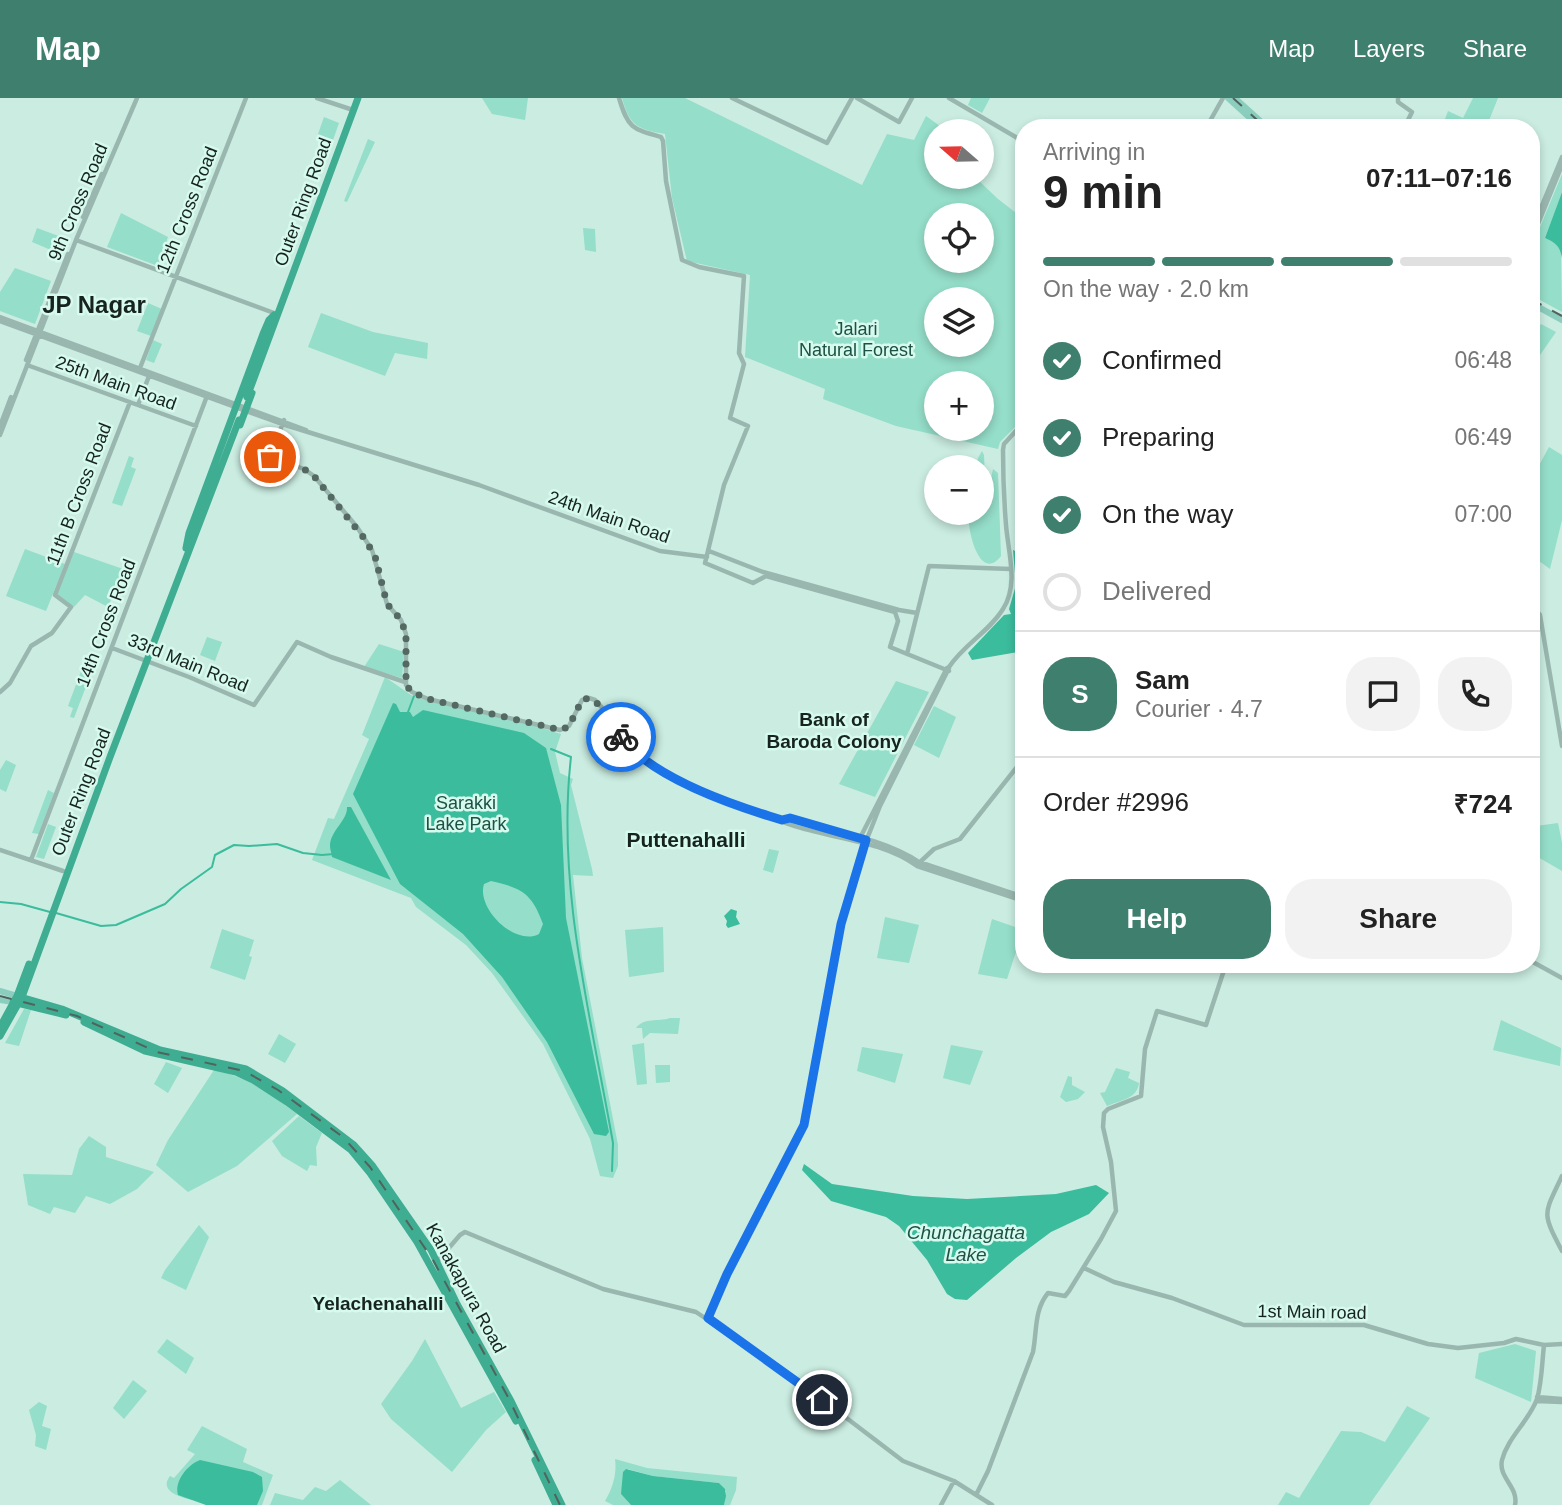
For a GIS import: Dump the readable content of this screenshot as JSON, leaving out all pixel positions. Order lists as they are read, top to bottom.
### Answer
{
  "streets": {
    "highway": ["Outer Ring Road", "Kanakapura Road"],
    "street": [
      "9th Cross Road",
      "12th Cross Road",
      "25th Main Road",
      "11th B Cross Road",
      "24th Main Road",
      "14th Cross Road",
      "33rd Main Road",
      "1st Main road"
    ]
  },
  "crossings": [
    ["9th Cross Road", "25th Main Road"],
    ["9th Cross Road", "24th Main Road"],
    ["Outer Ring Road", "33rd Main Road"],
    ["Outer Ring Road", "Kanakapura Road"],
    ["12th Cross Road", "24th Main Road"],
    ["25th Main Road", "11th B Cross Road"],
    ["25th Main Road", "14th Cross Road"],
    ["24th Main Road", "14th Cross Road"],
    ["14th Cross Road", "33rd Main Road"]
  ],
  "districts": [
    "JP Nagar",
    "Bank of Baroda Colony",
    "Puttenahalli",
    "Yelachenahalli"
  ],
  "water": ["Chunchagatta Lake"],
  "parks": ["Jalari Natural Forest", "Sarakki Lake Park"],
  "north": "left",
  "page": {
    "header": "Map",
    "nav": ["Map", "Layers", "Share"],
    "map_buttons": ["+", "−"],
    "heading": ["9 min", "Arriving in", "07:11–07:16"],
    "panel": [
      "Sam",
      "Courier · 4.7",
      "Order #2996",
      "₹724"
    ],
    "bar": "On the way · 2.0 km",
    "list": [
      ["Confirmed", "06:48"],
      ["Preparing", "06:49"],
      ["On the way", "07:00"],
      "Delivered"
    ],
    "round": "S",
    "buttons": ["Help", "Share"]
  }
}
